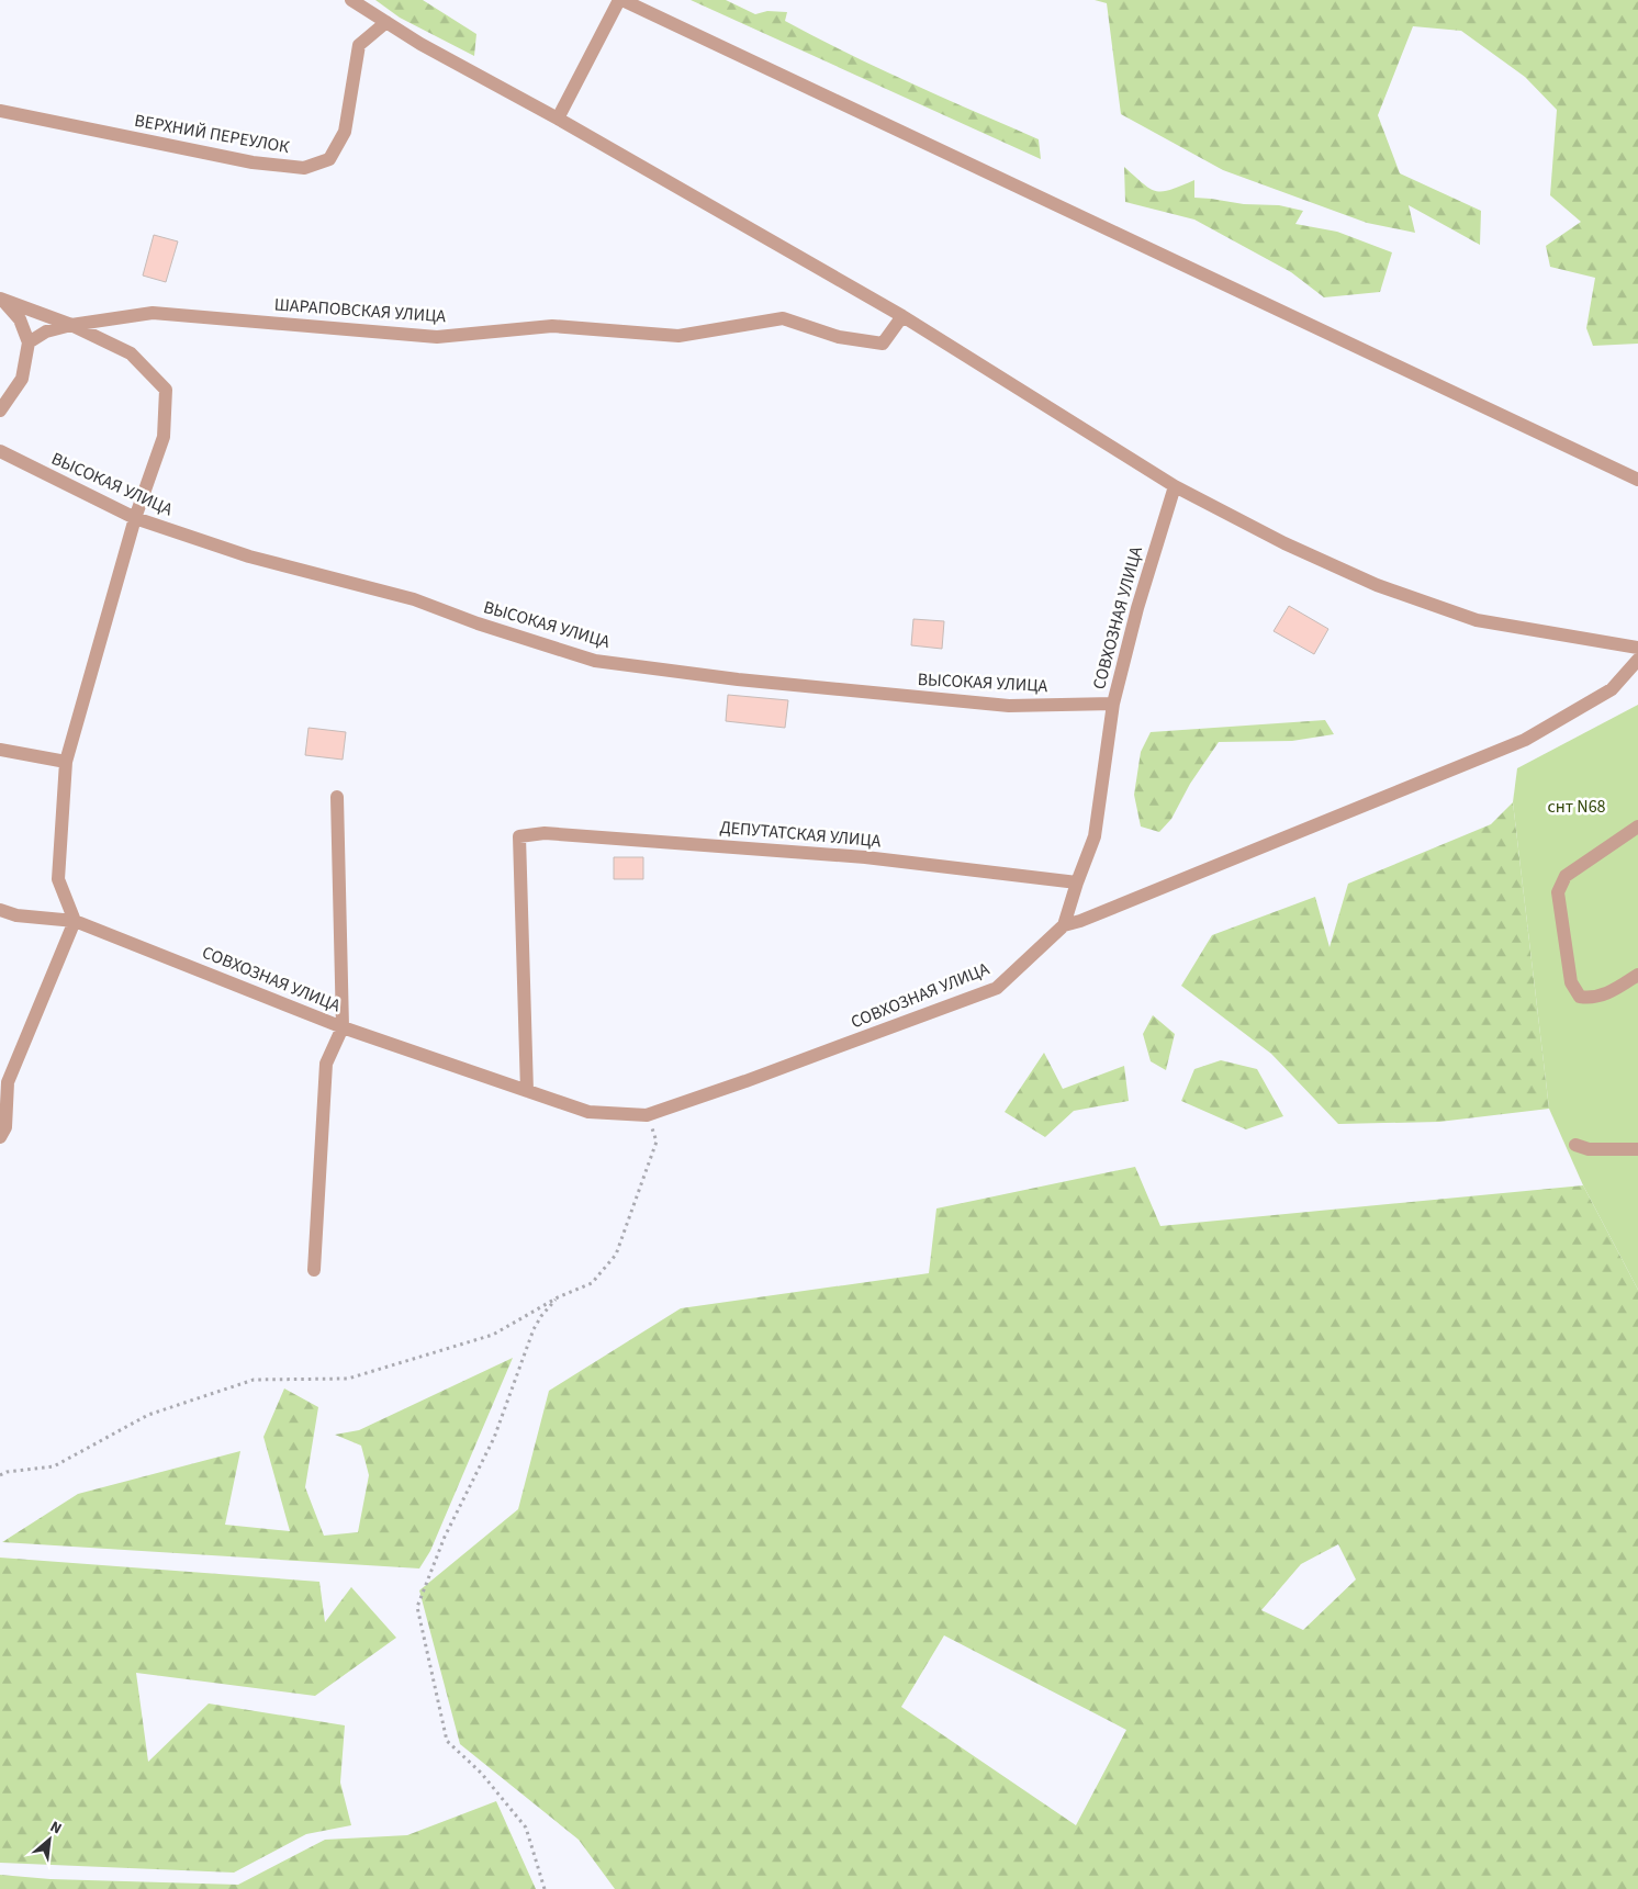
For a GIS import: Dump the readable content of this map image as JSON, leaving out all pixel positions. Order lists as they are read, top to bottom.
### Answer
{
  "streets": {
    "street": [
      "ВЕРХНИЙ ПЕРЕУЛОК",
      "ШАРАПОВСКАЯ УЛИЦА",
      "ВЫСОКАЯ УЛИЦА",
      "СОВХОЗНАЯ УЛИЦА",
      "ДЕПУТАТСКАЯ УЛИЦА"
    ]
  },
  "crossings": [
    ["ВЫСОКАЯ УЛИЦА", "СОВХОЗНАЯ УЛИЦА"],
    ["СОВХОЗНАЯ УЛИЦА", "ДЕПУТАТСКАЯ УЛИЦА"]
  ],
  "parks": ["снт N68"],
  "north": "top right"
}
